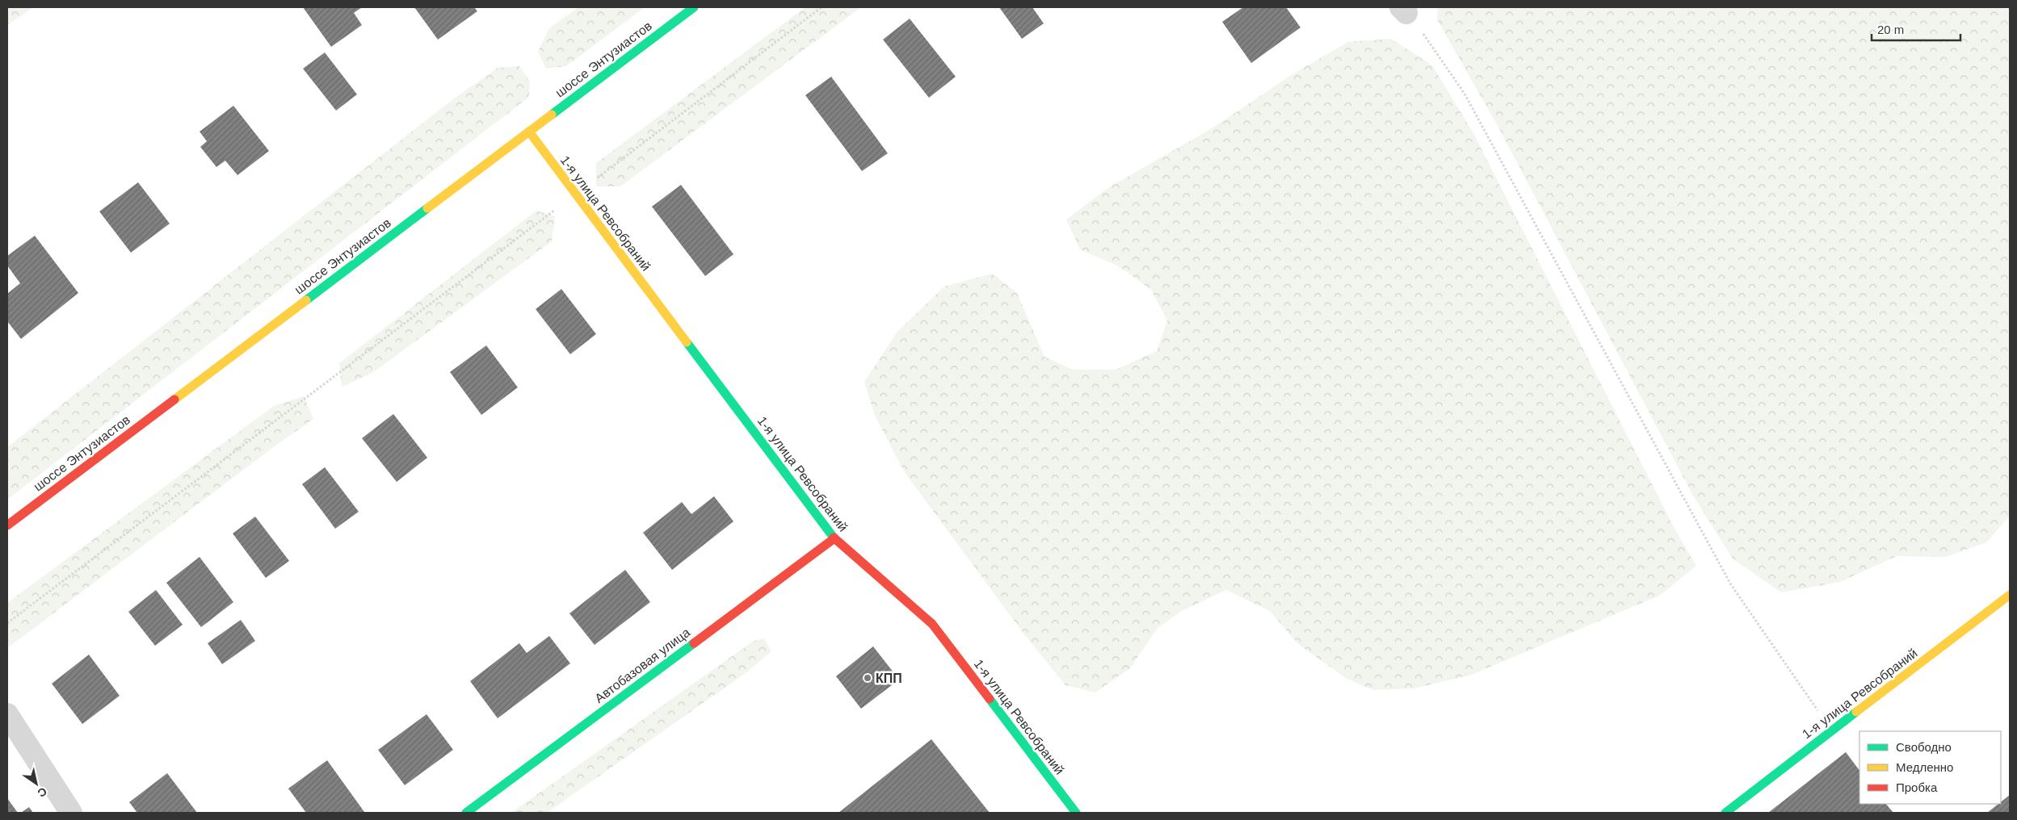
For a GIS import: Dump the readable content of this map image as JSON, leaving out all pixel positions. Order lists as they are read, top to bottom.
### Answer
{
  "streets": {
    "street": ["шоссе Энтузиастов", "1-я улица Ревсобраний", "Автобазовая улица"]
  },
  "crossings": [
    ["шоссе Энтузиастов", "1-я улица Ревсобраний"],
    ["1-я улица Ревсобраний", "Автобазовая улица"]
  ],
  "places": ["КПП"],
  "legend": ["Свободно", "Медленно", "Пробка"],
  "scale_bar": "20 m",
  "north": "bottom right"
}
